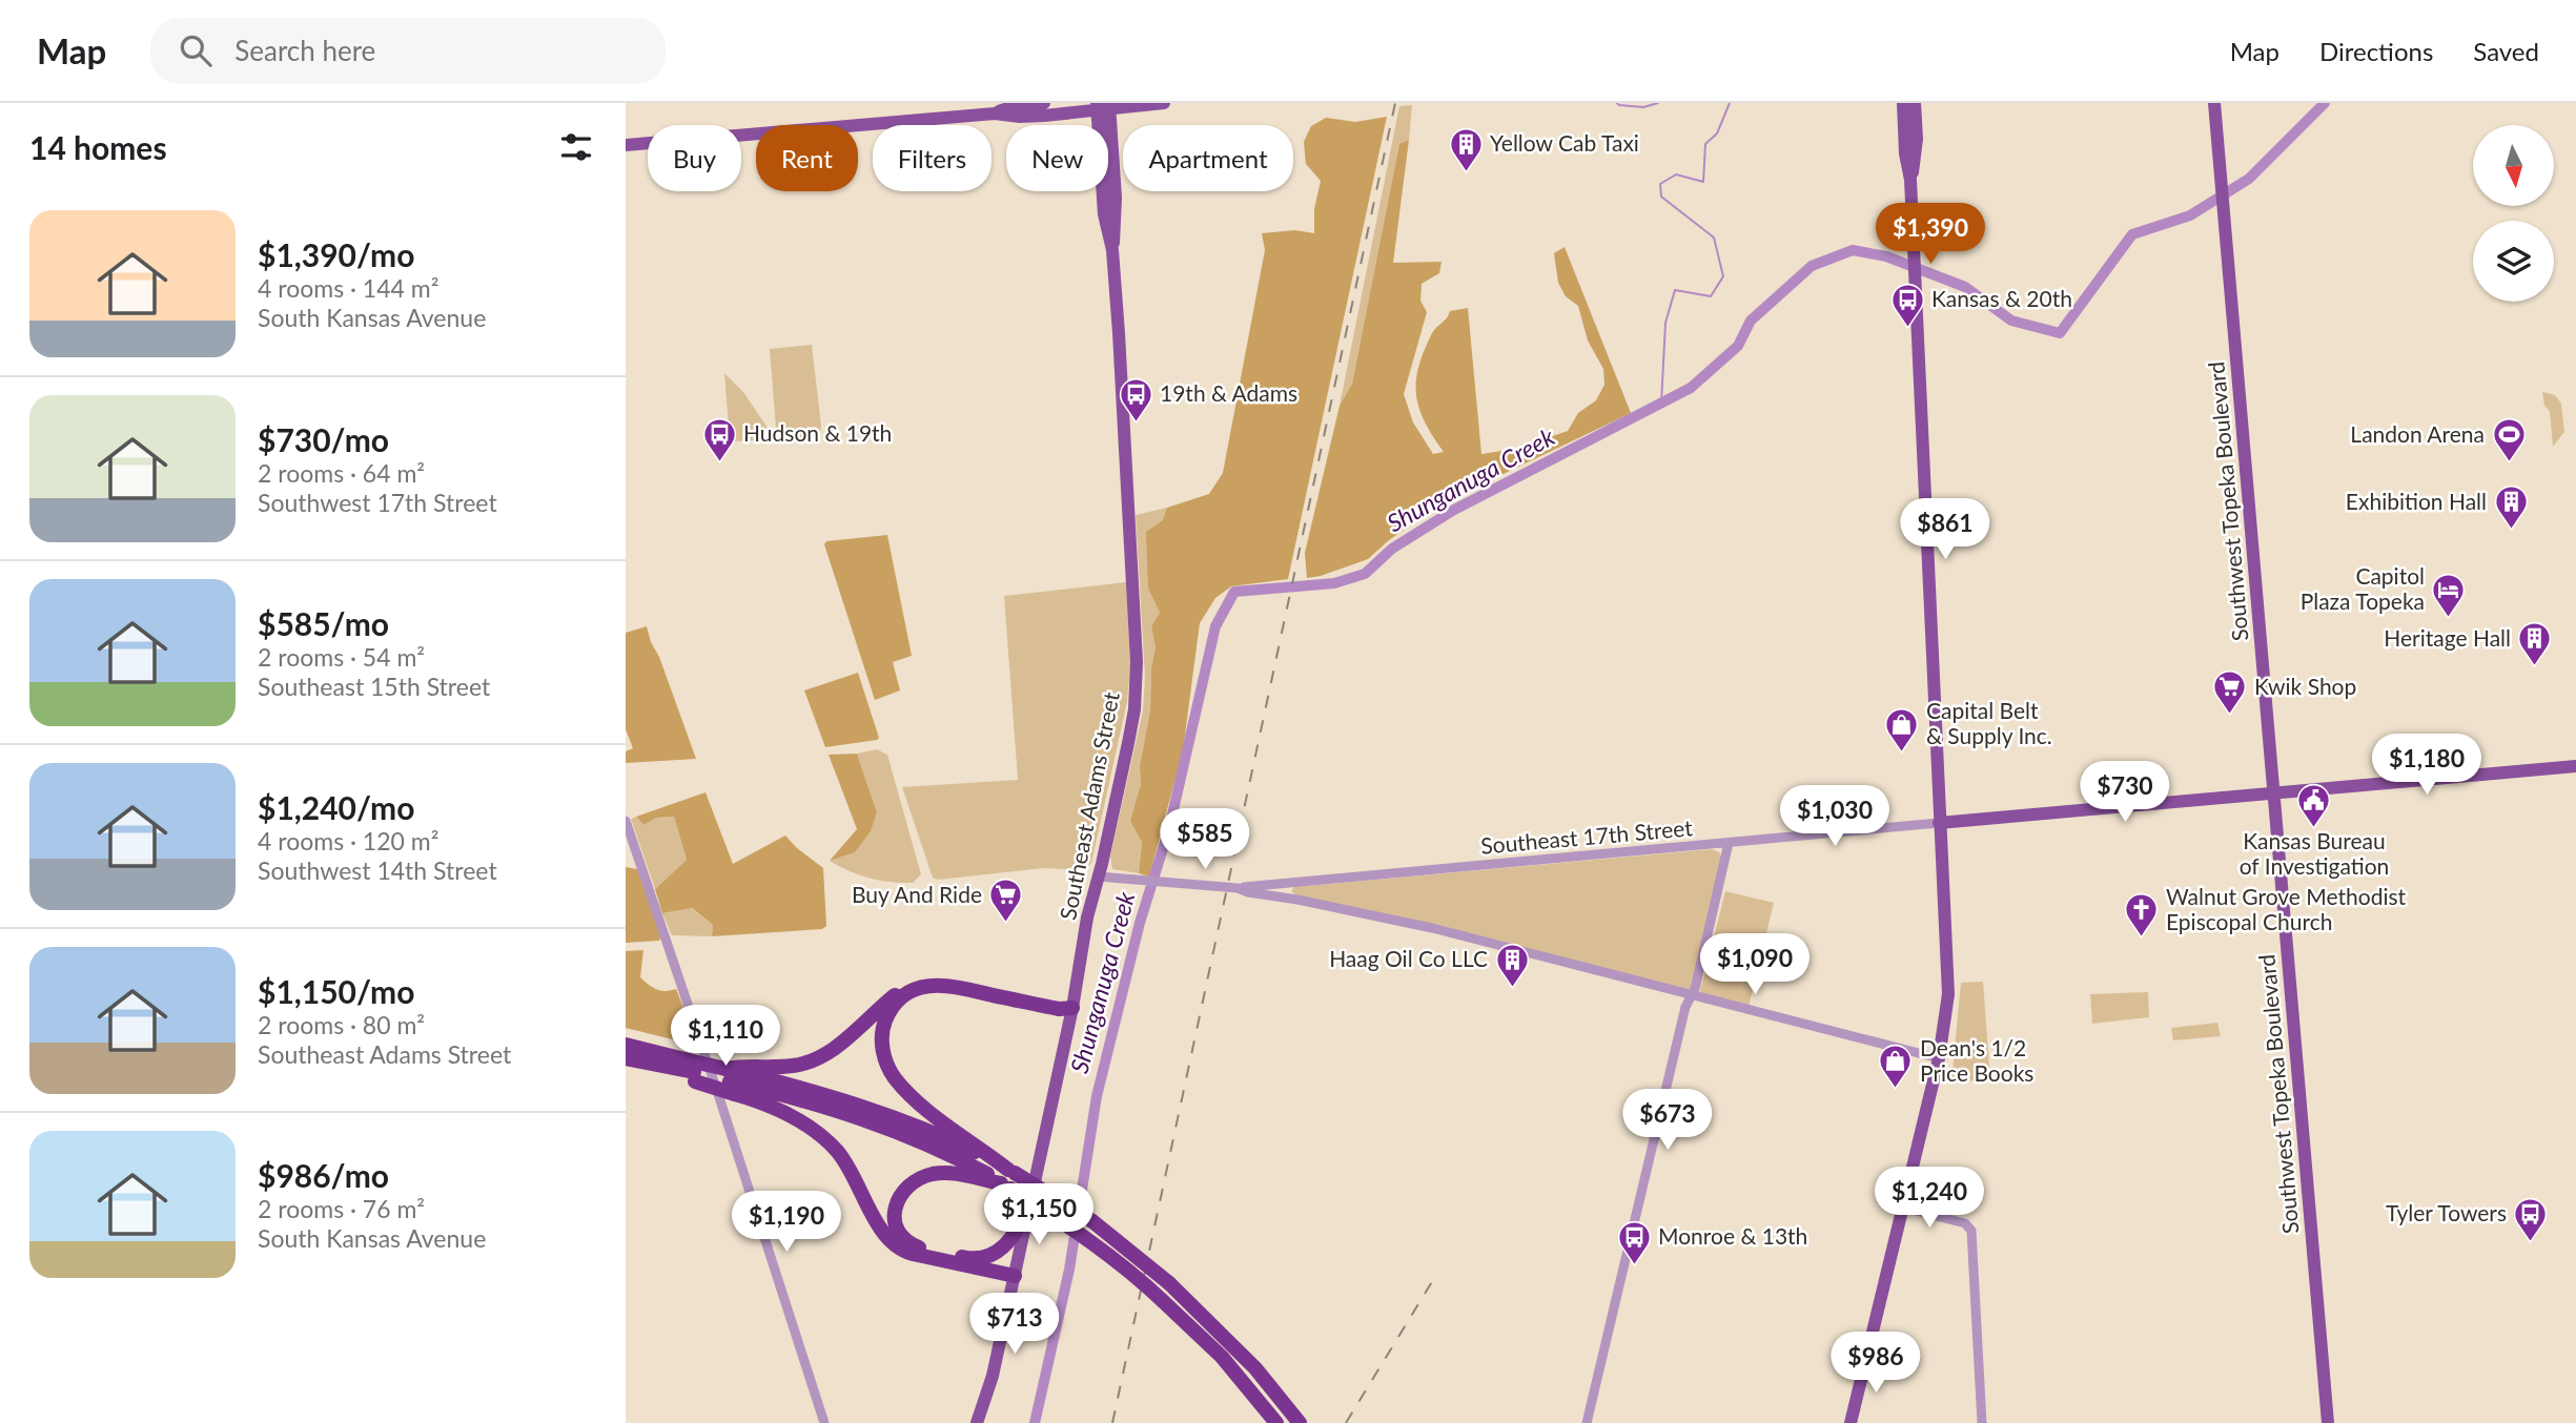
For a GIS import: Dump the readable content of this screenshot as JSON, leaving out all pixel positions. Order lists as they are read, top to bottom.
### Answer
{
  "streets": {
    "main road": ["Southwest Topeka Boulevard", "Southeast Adams Street"],
    "street": ["Southeast 17th Street"]
  },
  "water": ["Shunganuga Creek"],
  "places": {
    "building": [
      "Yellow Cab Taxi",
      "Exhibition Hall",
      "Heritage Hall",
      "Haag Oil Co LLC"
    ],
    "bus stop": [
      "Kansas & 20th",
      "19th & Adams",
      "Hudson & 19th",
      "Tyler Towers",
      "Monroe & 13th"
    ],
    "sports": ["Landon Arena"],
    "hotel": ["Capitol Plaza Topeka"],
    "supermarket": ["Kwik Shop", "Buy And Ride"],
    "shop": ["Capital Belt & Supply Inc.", "Dean's 1/2 Price Books"],
    "public building": ["Kansas Bureau of Investigation"],
    "church": ["Walnut Grove Methodist Episcopal Church"]
  },
  "north": "bottom",
  "page": {
    "header": "Map",
    "search": "Search here",
    "nav": ["Map", "Directions", "Saved"],
    "heading": "14 homes",
    "chip": [
      "Buy",
      "Rent",
      "Filters",
      "New",
      "Apartment"
    ],
    "list": [
      {
        "name": "$1,390/mo",
        "note": "4 rooms · 144 m² · South Kansas Avenue"
      },
      {
        "name": "$730/mo",
        "note": "2 rooms · 64 m² · Southwest 17th Street"
      },
      {
        "name": "$585/mo",
        "note": "2 rooms · 54 m² · Southeast 15th Street"
      },
      {
        "name": "$1,240/mo",
        "note": "4 rooms · 120 m² · Southwest 14th Street"
      },
      {
        "name": "$1,150/mo",
        "note": "2 rooms · 80 m² · Southeast Adams Street"
      },
      {
        "name": "$986/mo",
        "note": "2 rooms · 76 m² · South Kansas Avenue"
      }
    ],
    "price": [
      "$1,390",
      "$861",
      "$1,180",
      "$730",
      "$1,030",
      "$585",
      "$1,090",
      "$1,110",
      "$673",
      "$1,240",
      "$1,150",
      "$1,190",
      "$713",
      "$986"
    ]
  }
}
